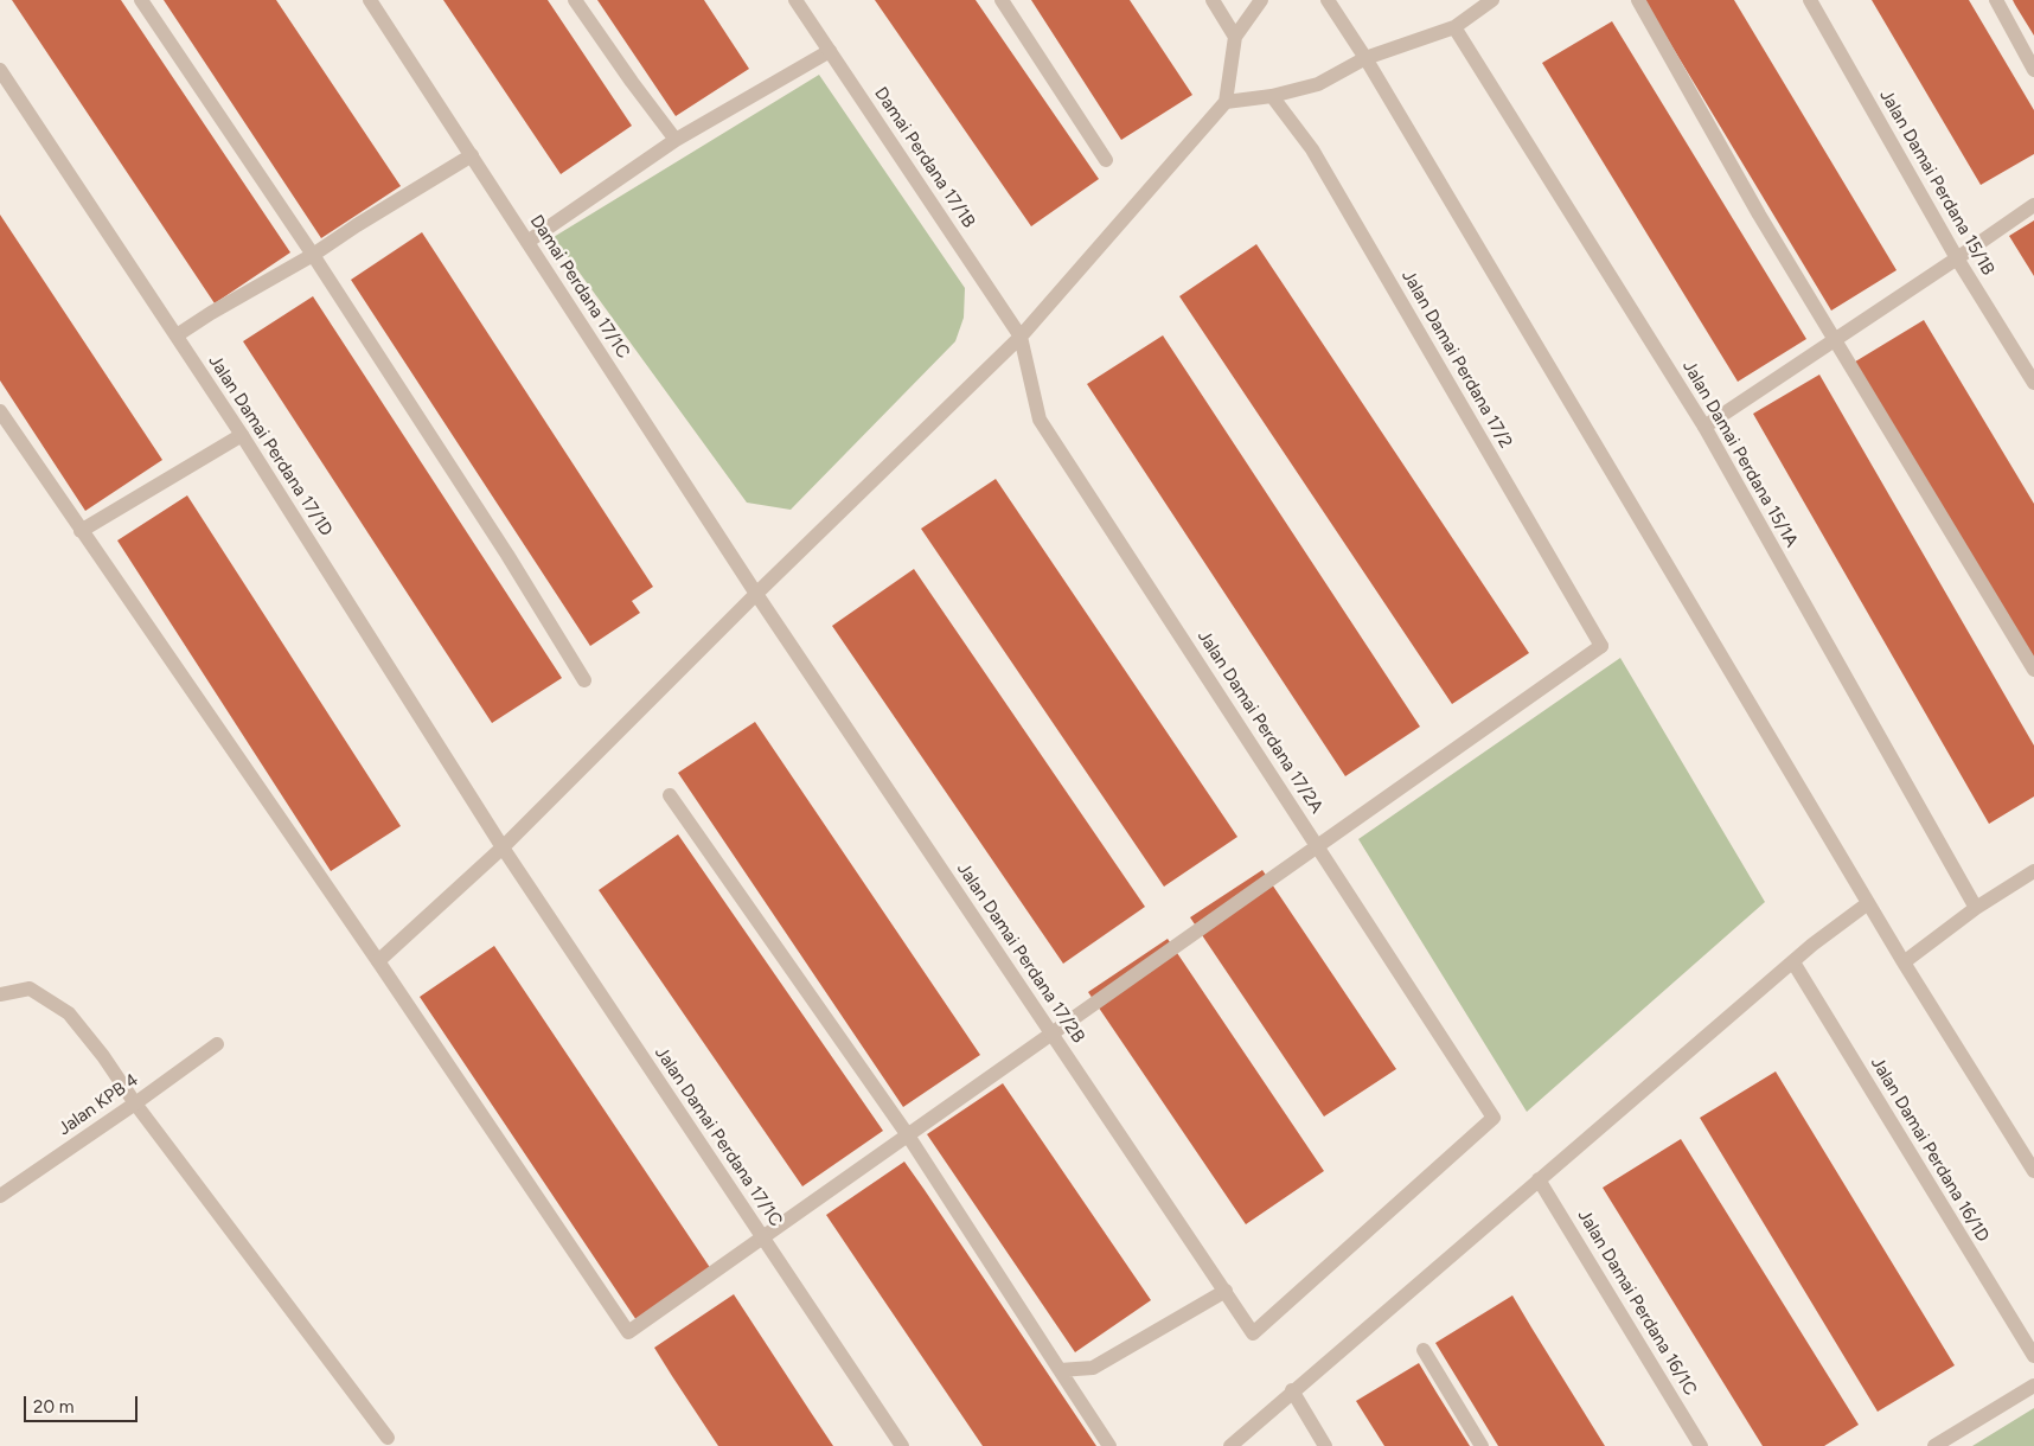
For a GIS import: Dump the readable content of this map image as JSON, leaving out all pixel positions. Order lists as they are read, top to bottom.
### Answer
{
  "streets": {
    "street": [
      "Damai Perdana 17/1B",
      "Jalan Damai Perdana 15/1B",
      "Damai Perdana 17/1C",
      "Jalan Damai Perdana 17/2",
      "Jalan Damai Perdana 17/1D",
      "Jalan Damai Perdana 15/1A",
      "Jalan Damai Perdana 17/2A",
      "Jalan Damai Perdana 17/2B",
      "Jalan KPB 4",
      "Jalan Damai Perdana 17/1C",
      "Jalan Damai Perdana 16/1D",
      "Jalan Damai Perdana 16/1C"
    ]
  },
  "crossings": [
    ["Damai Perdana 17/1B", "Jalan Damai Perdana 17/2A"],
    ["Damai Perdana 17/1C", "Jalan Damai Perdana 17/2B"],
    ["Jalan Damai Perdana 17/2", "Jalan Damai Perdana 17/2A"],
    ["Jalan Damai Perdana 17/1D", "Jalan Damai Perdana 17/1C"],
    ["Jalan Damai Perdana 17/2A", "Jalan Damai Perdana 17/2B"]
  ],
  "scale_bar": "20 m"
}
